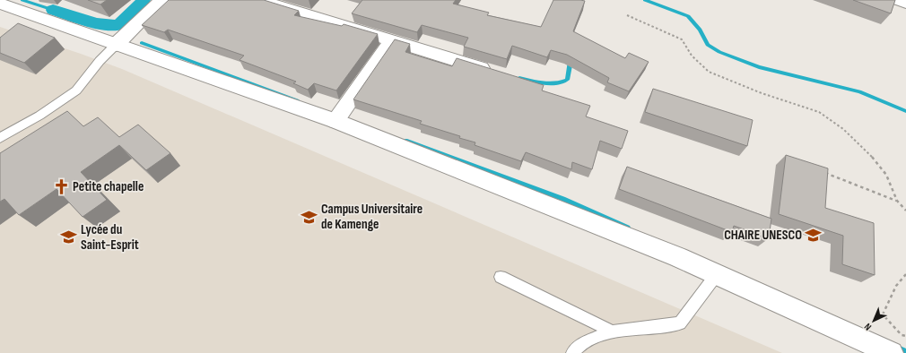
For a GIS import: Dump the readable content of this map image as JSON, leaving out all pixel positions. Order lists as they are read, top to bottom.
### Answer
{
  "places": {
    "church": ["Petite chapelle"],
    "school or university": ["Campus Universitaire de Kamenge", "CHAIRE UNESCO", "Lycée du Saint-Esprit"]
  },
  "north": "bottom left"
}
